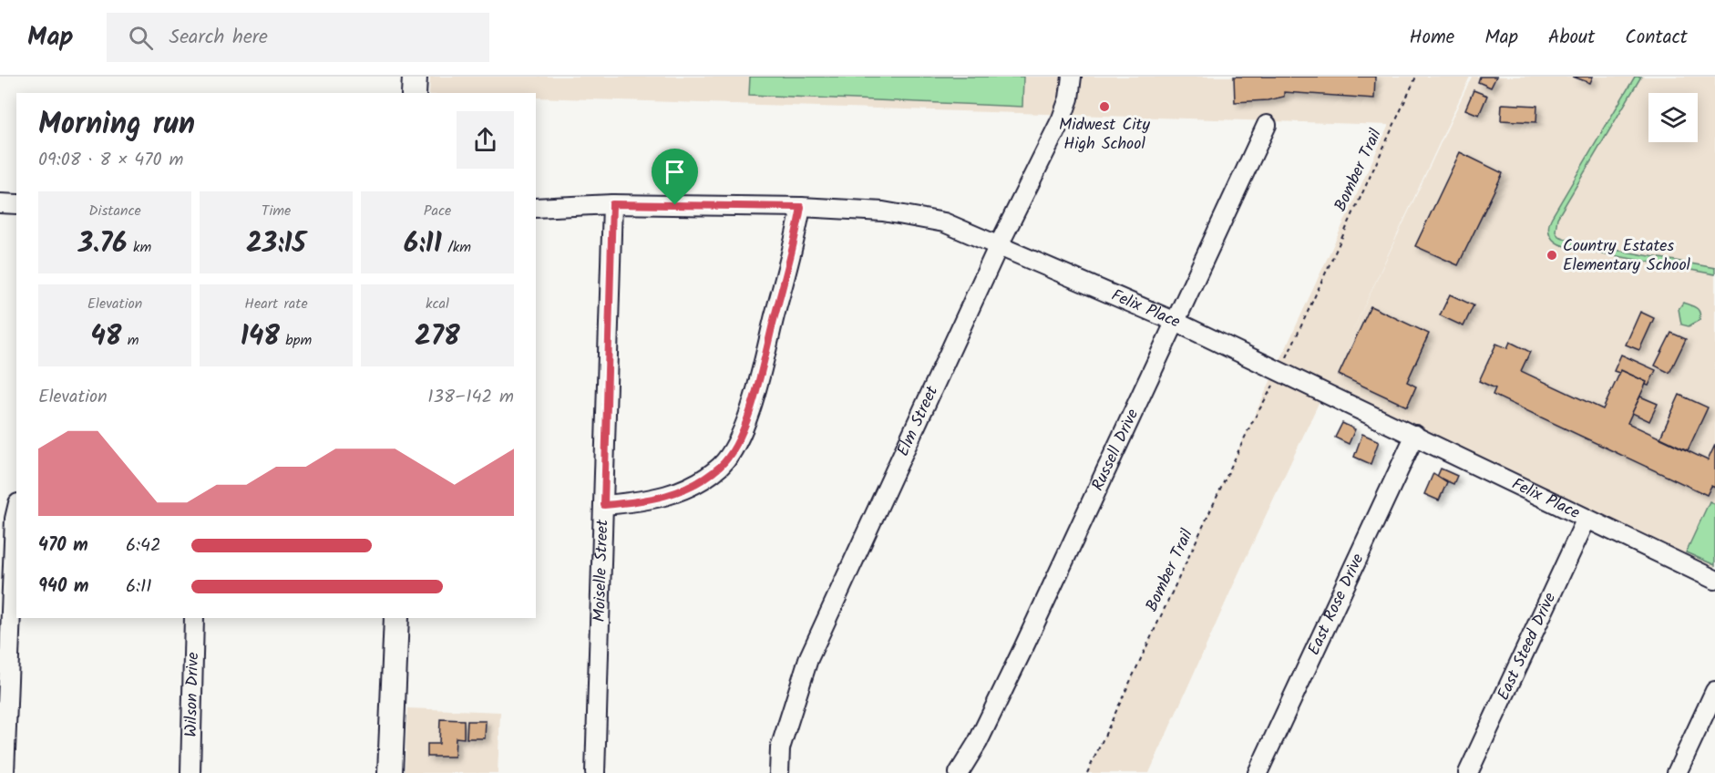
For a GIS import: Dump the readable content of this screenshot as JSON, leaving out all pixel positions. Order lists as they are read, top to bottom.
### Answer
{
  "streets": {
    "street": [
      "Felix Place",
      "Elm Street",
      "Russell Drive",
      "Moiselle Street",
      "East Rose Drive",
      "East Steed Drive",
      "Wilson Drive"
    ],
    "path": ["Bomber Trail"]
  },
  "crossings": [
    ["Felix Place", "Elm Street"],
    ["Felix Place", "Russell Drive"],
    ["Felix Place", "Moiselle Street"],
    ["Felix Place", "East Rose Drive"],
    ["Felix Place", "East Steed Drive"]
  ],
  "places": ["Midwest City High School", "Country Estates Elementary School"],
  "page": {
    "header": "Map",
    "search": "Search here",
    "nav": [
      "Home",
      "Map",
      "About",
      "Contact"
    ],
    "heading": ["Morning run", "09:08 · 8 × 470 m"],
    "stats": [
      ["Distance", "3.76 km"],
      ["Time", "23:15"],
      ["Pace", "6:11 /km"],
      ["Elevation", "48 m"],
      ["Heart rate", "148 bpm"],
      ["kcal", "278"]
    ],
    "chart": ["Elevation", "138–142 m"],
    "list": [
      {
        "name": "470 m",
        "note": "6:42"
      },
      {
        "name": "940 m",
        "note": "6:11"
      }
    ]
  }
}
